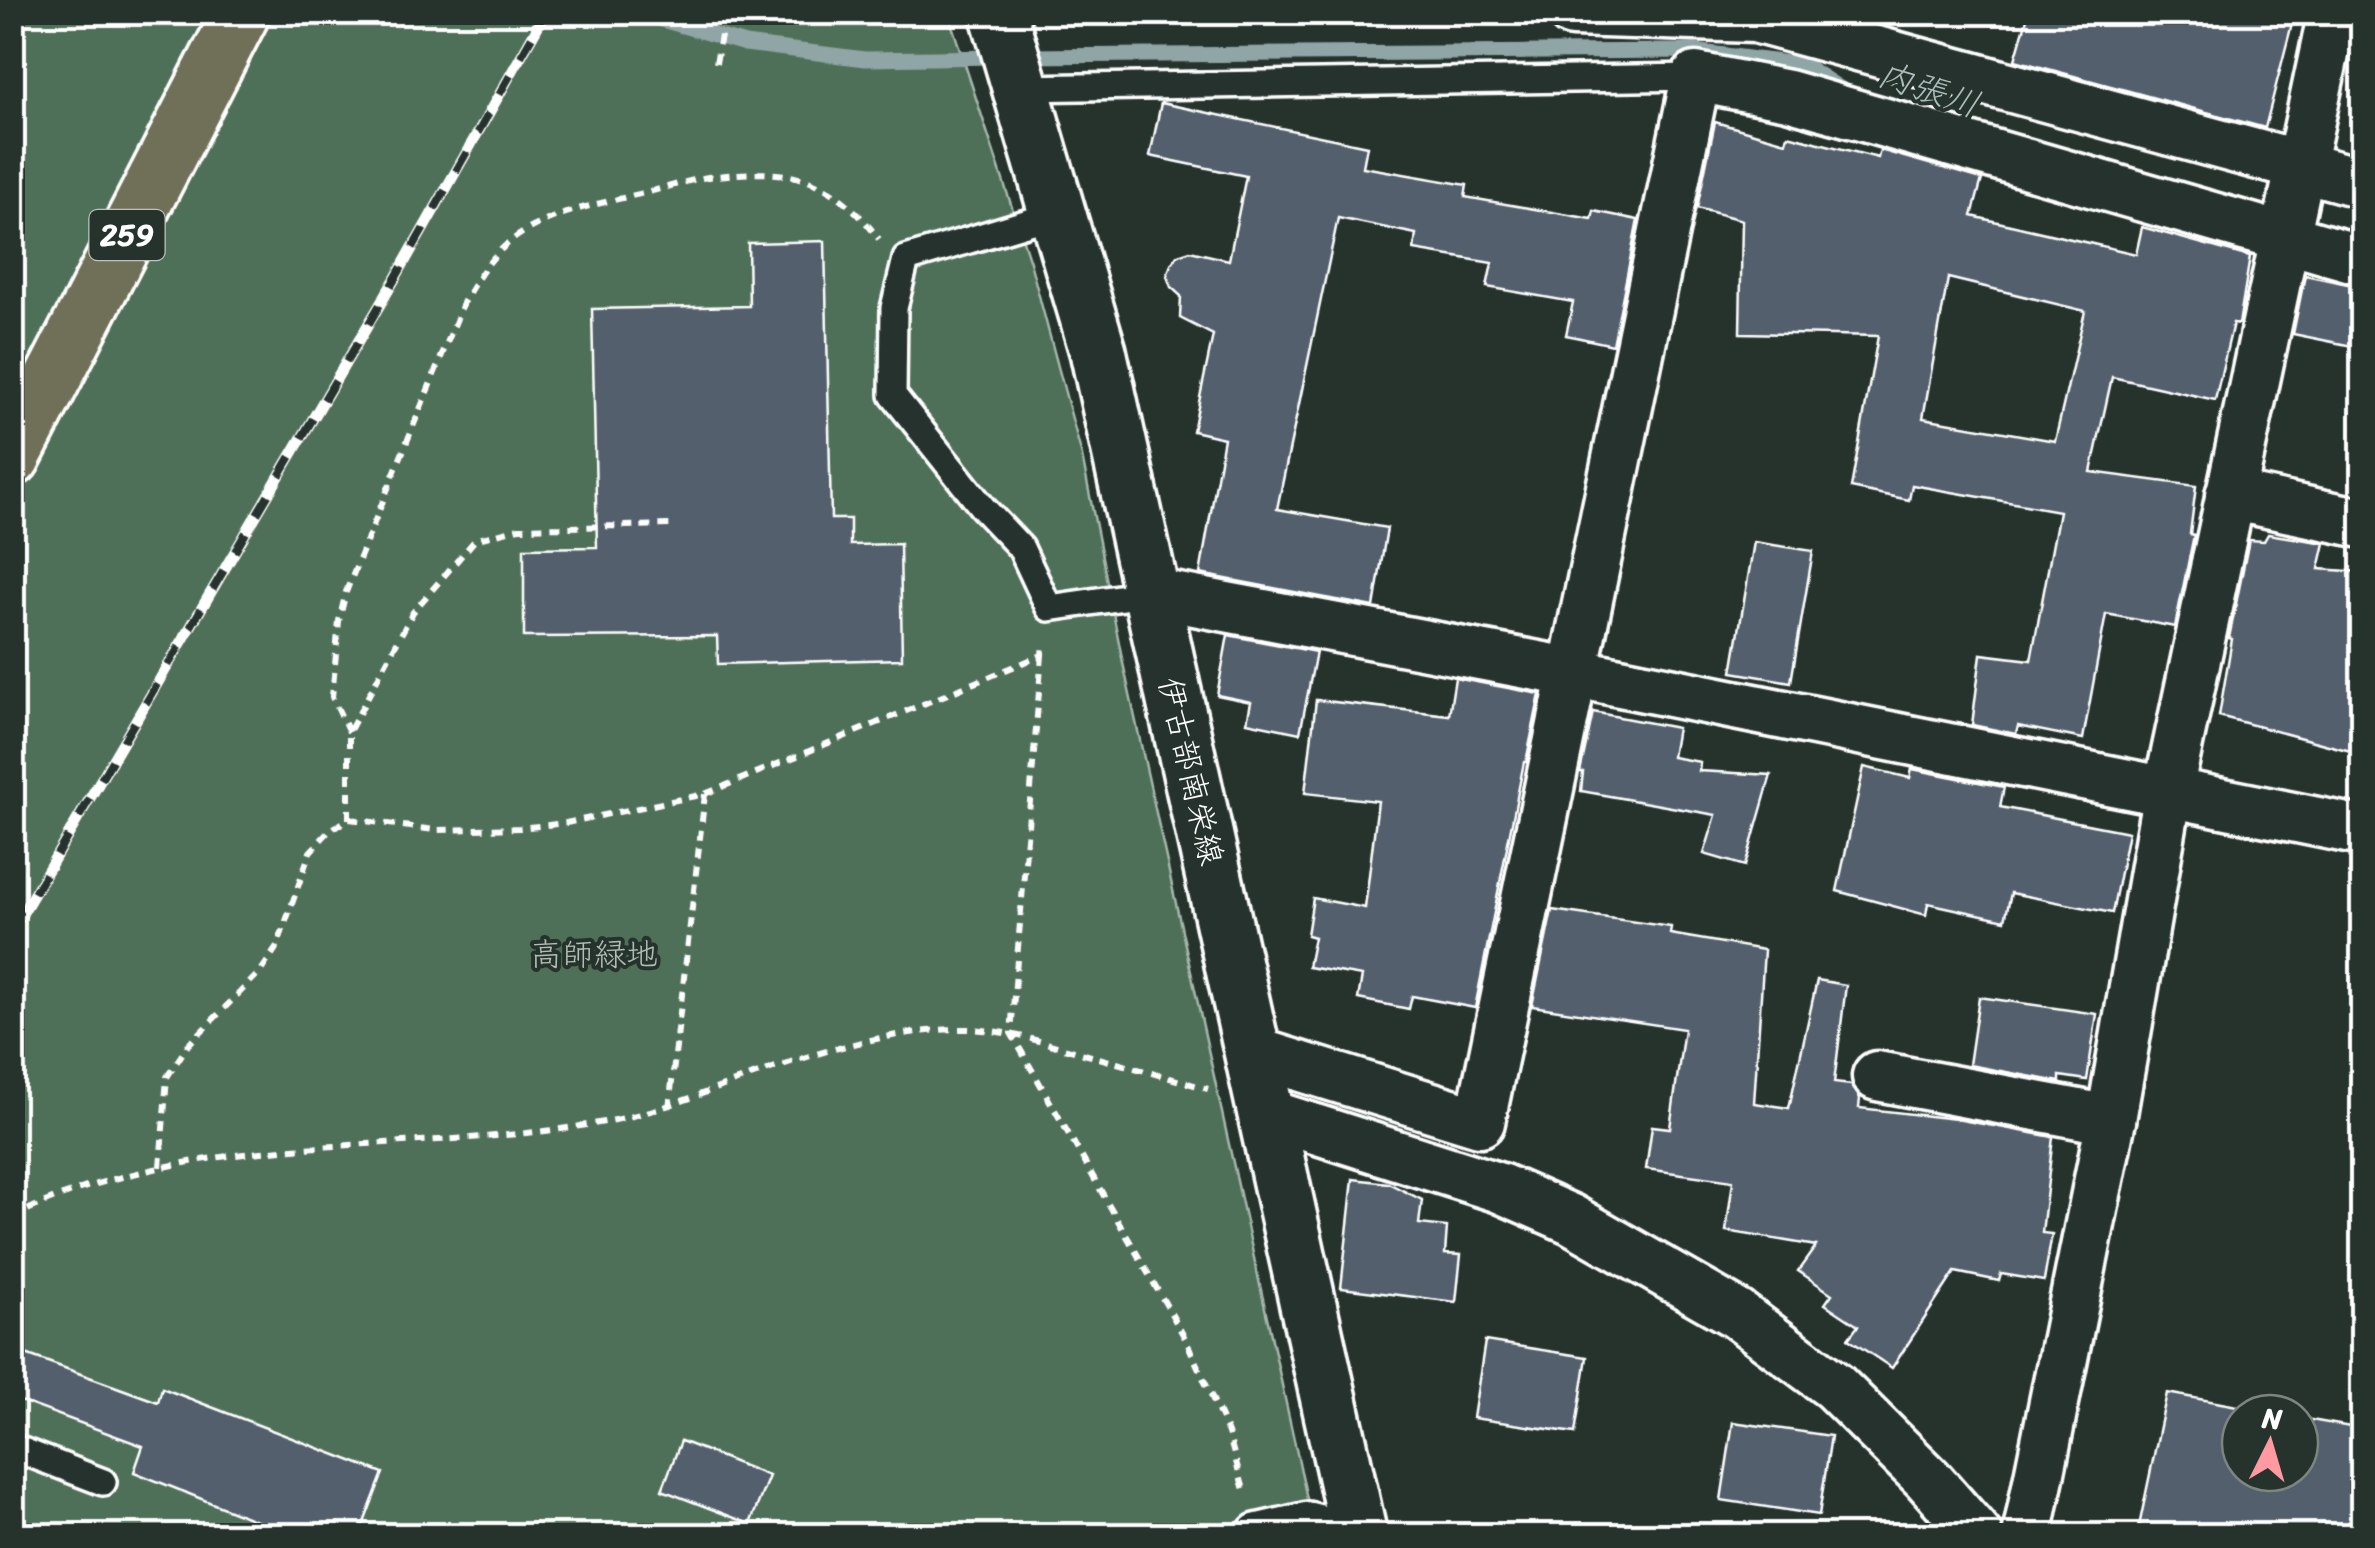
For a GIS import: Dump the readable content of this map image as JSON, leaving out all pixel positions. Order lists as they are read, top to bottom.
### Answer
{
  "streets": {
    "highway": ["259"],
    "main road": ["伊古部南栄線"]
  },
  "water": ["内張川"],
  "parks": ["高師緑地"],
  "north": "top"
}
